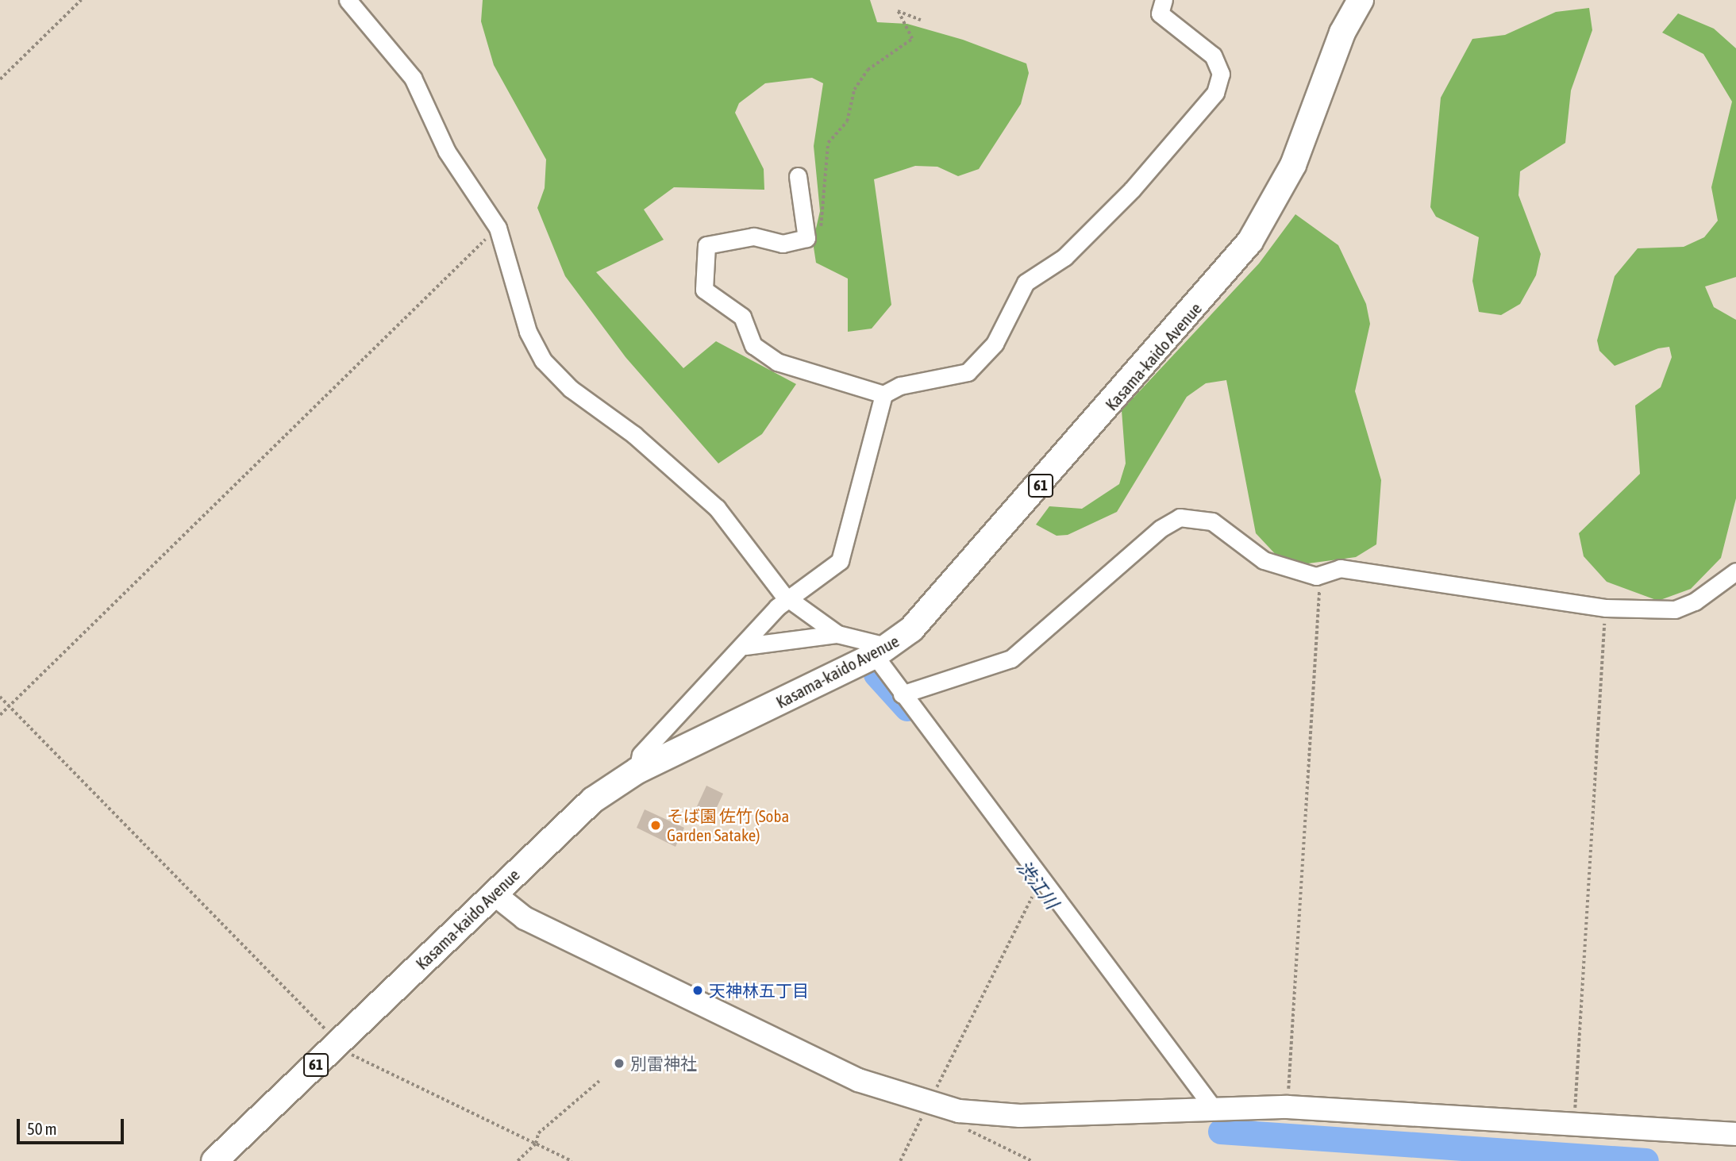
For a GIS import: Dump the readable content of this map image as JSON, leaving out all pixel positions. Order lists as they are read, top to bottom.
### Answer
{
  "streets": {
    "main road": ["Kasama-kaido Avenue", "61"]
  },
  "water": ["渋江川"],
  "places": ["そば園 佐竹 (Soba Garden Satake)", "天神林五丁目", "別雷神社"],
  "scale_bar": "50 m"
}
